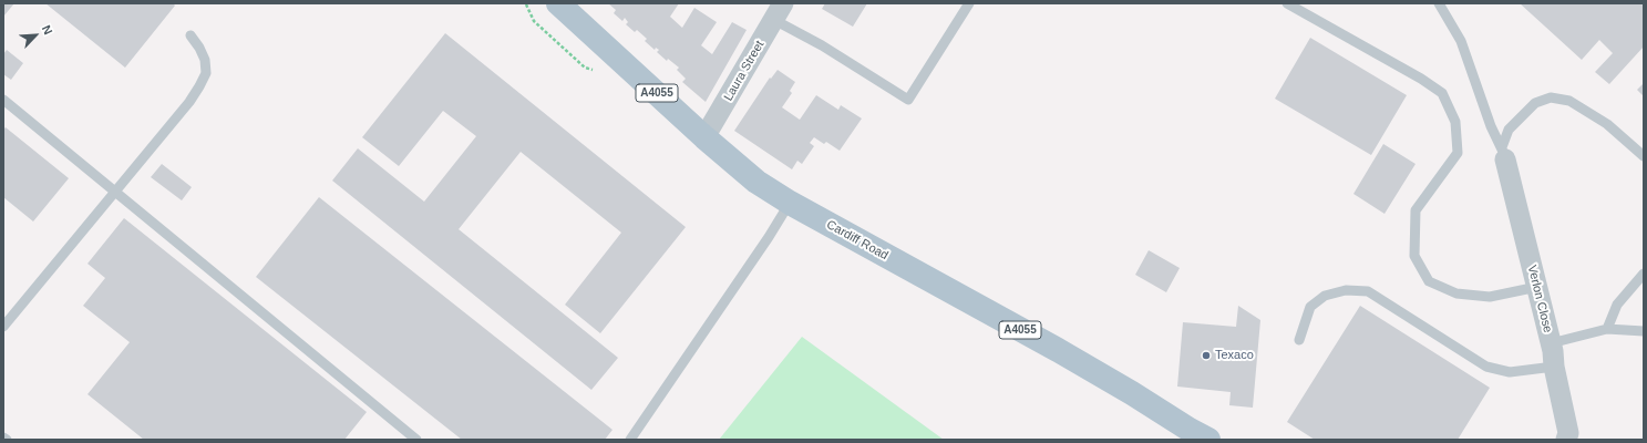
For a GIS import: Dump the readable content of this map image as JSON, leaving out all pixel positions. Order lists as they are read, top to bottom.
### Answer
{
  "streets": {
    "main road": ["A4055", "Cardiff Road"],
    "street": ["Laura Street", "Verlon Close"]
  },
  "crossings": [
    ["Laura Street", "Cardiff Road"]
  ],
  "places": ["Texaco"],
  "north": "top right"
}
